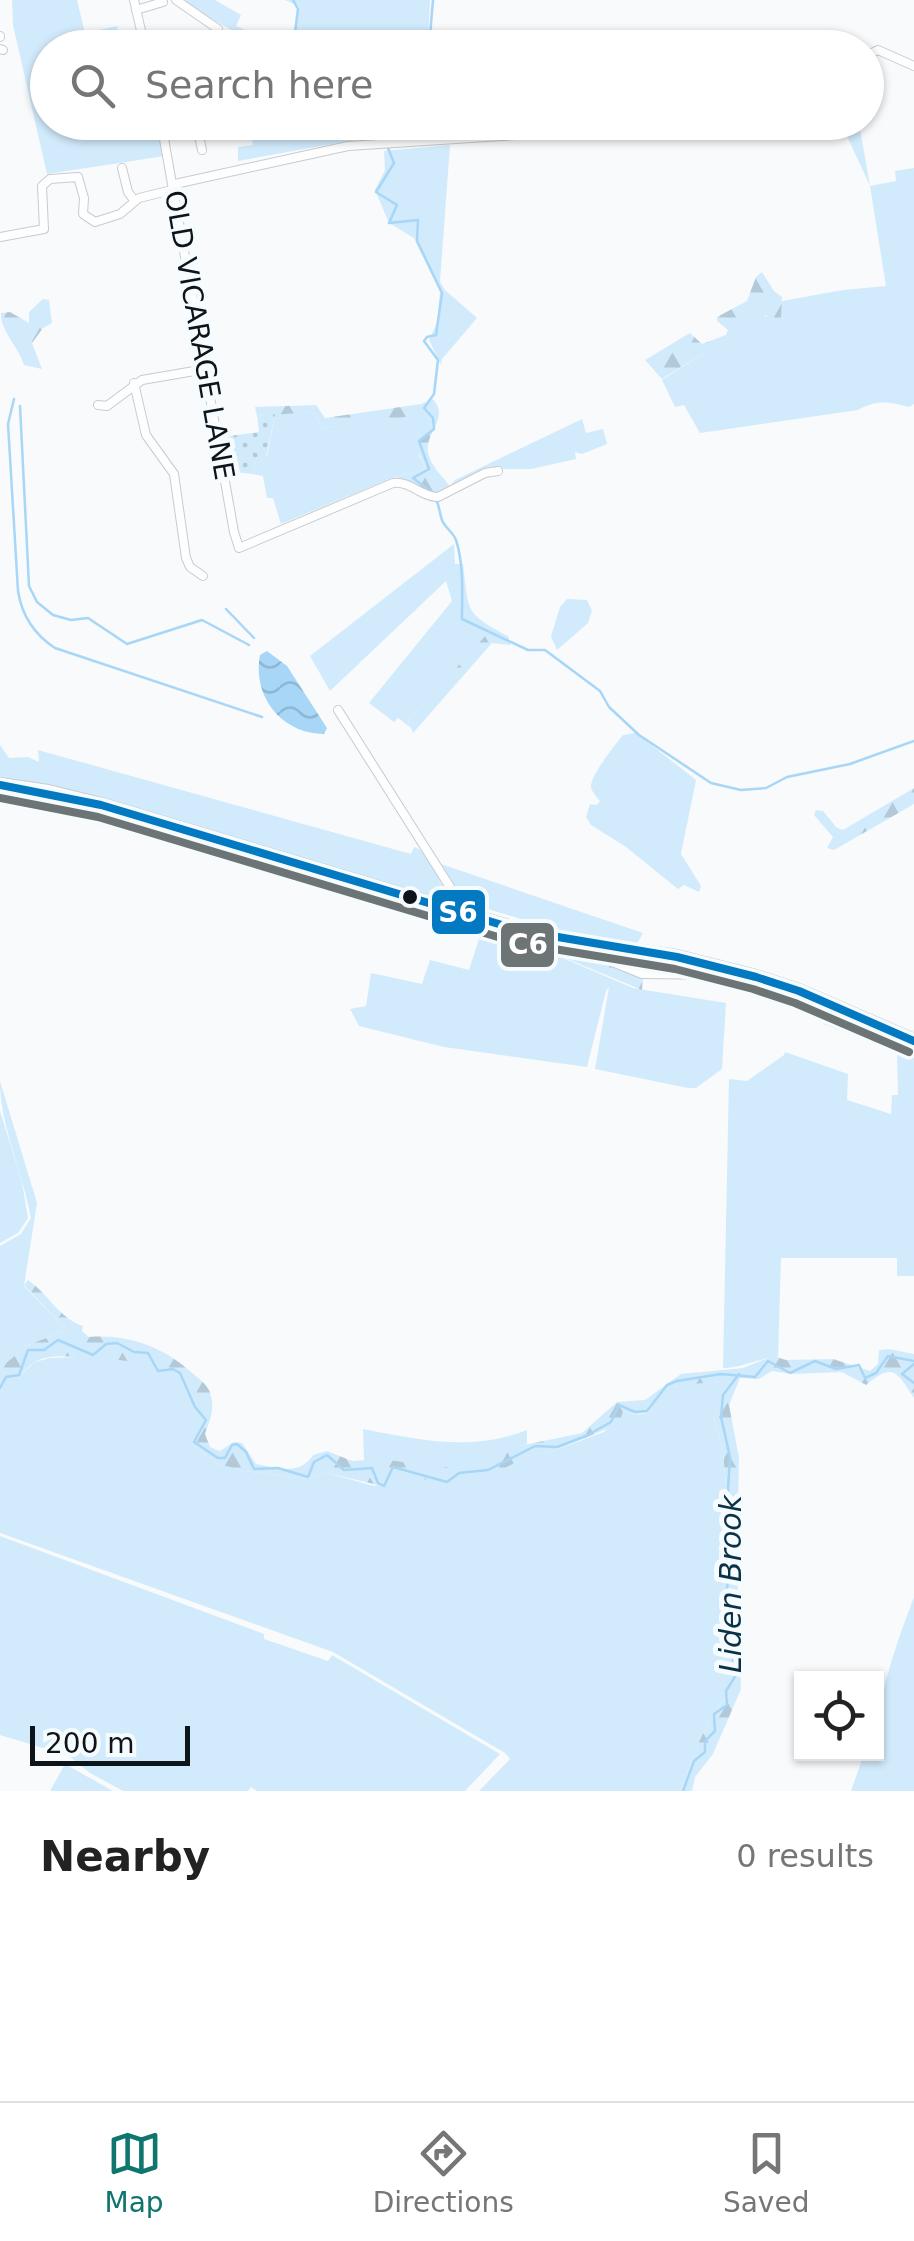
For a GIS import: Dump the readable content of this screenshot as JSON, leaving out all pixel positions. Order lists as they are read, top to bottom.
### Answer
{
  "streets": {
    "street": ["OLD VICARAGE LANE"]
  },
  "water": ["Liden Brook"],
  "lines": ["transit line S6", "transit line C6"],
  "scale_bar": "200 m",
  "page": {
    "search": "Search here",
    "scale": "200 m",
    "heading": ["Nearby", "0 results"],
    "nav": ["Map", "Directions", "Saved"]
  }
}
